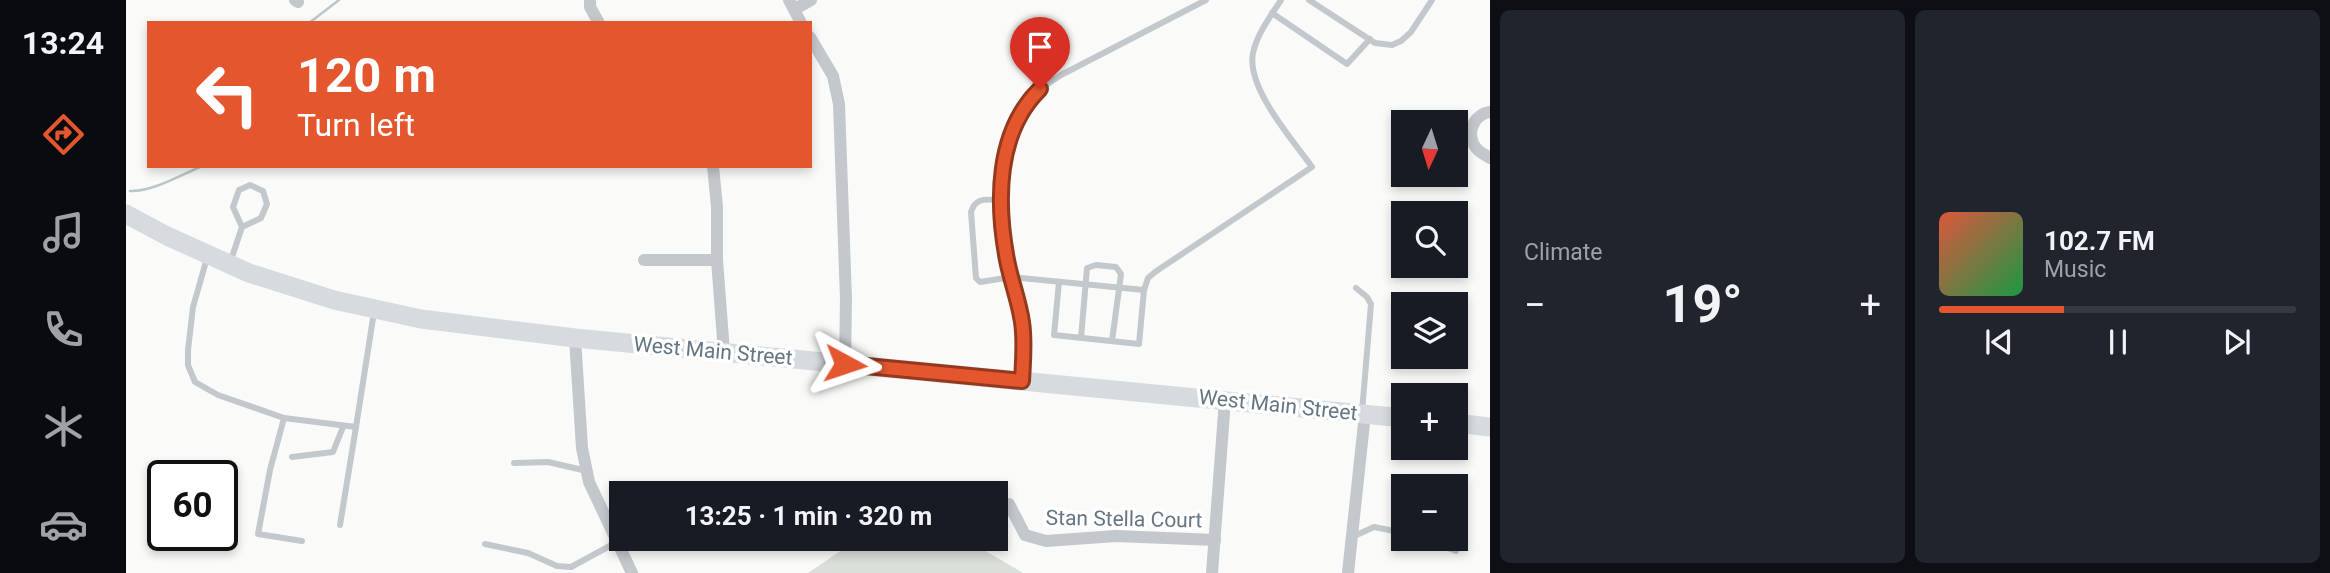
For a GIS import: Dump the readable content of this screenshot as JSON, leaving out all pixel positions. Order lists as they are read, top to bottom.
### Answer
{
  "streets": {
    "main road": ["West Main Street"],
    "street": ["Stan Stella Court"]
  },
  "north": "bottom",
  "page": {
    "tabs": "13:24",
    "tile": "Climate",
    "turn": ["120 m", "Turn left"],
    "map_buttons": ["+", "−"],
    "song": ["102.7 FM", "Music"],
    "heat": ["−", "19°", "+"],
    "limit": "60",
    "trip": "13:25 · 1 min · 320 m"
  }
}
